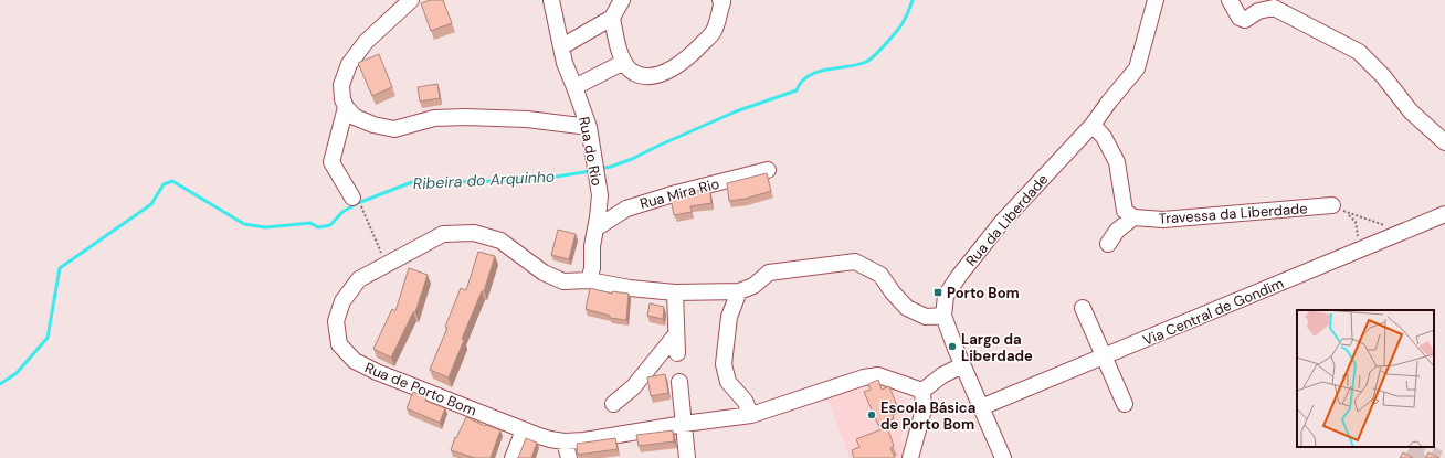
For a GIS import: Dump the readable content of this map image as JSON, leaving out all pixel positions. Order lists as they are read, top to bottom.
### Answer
{
  "streets": {
    "street": [
      "Rua do Rio",
      "Rua Mira Rio",
      "Travessa da Liberdade",
      "Rua da Liberdade",
      "Via Central de Gondim",
      "Rua de Porto Bom"
    ]
  },
  "crossings": [
    ["Rua do Rio", "Rua Mira Rio"],
    ["Rua do Rio", "Rua de Porto Bom"],
    ["Rua da Liberdade", "Via Central de Gondim"],
    ["Rua da Liberdade", "Rua de Porto Bom"]
  ],
  "water": ["Ribeira do Arquinho"],
  "places": {
    "transit": ["Porto Bom"],
    "other": ["Largo da Liberdade", "Escola Básica de Porto Bom"]
  }
}
